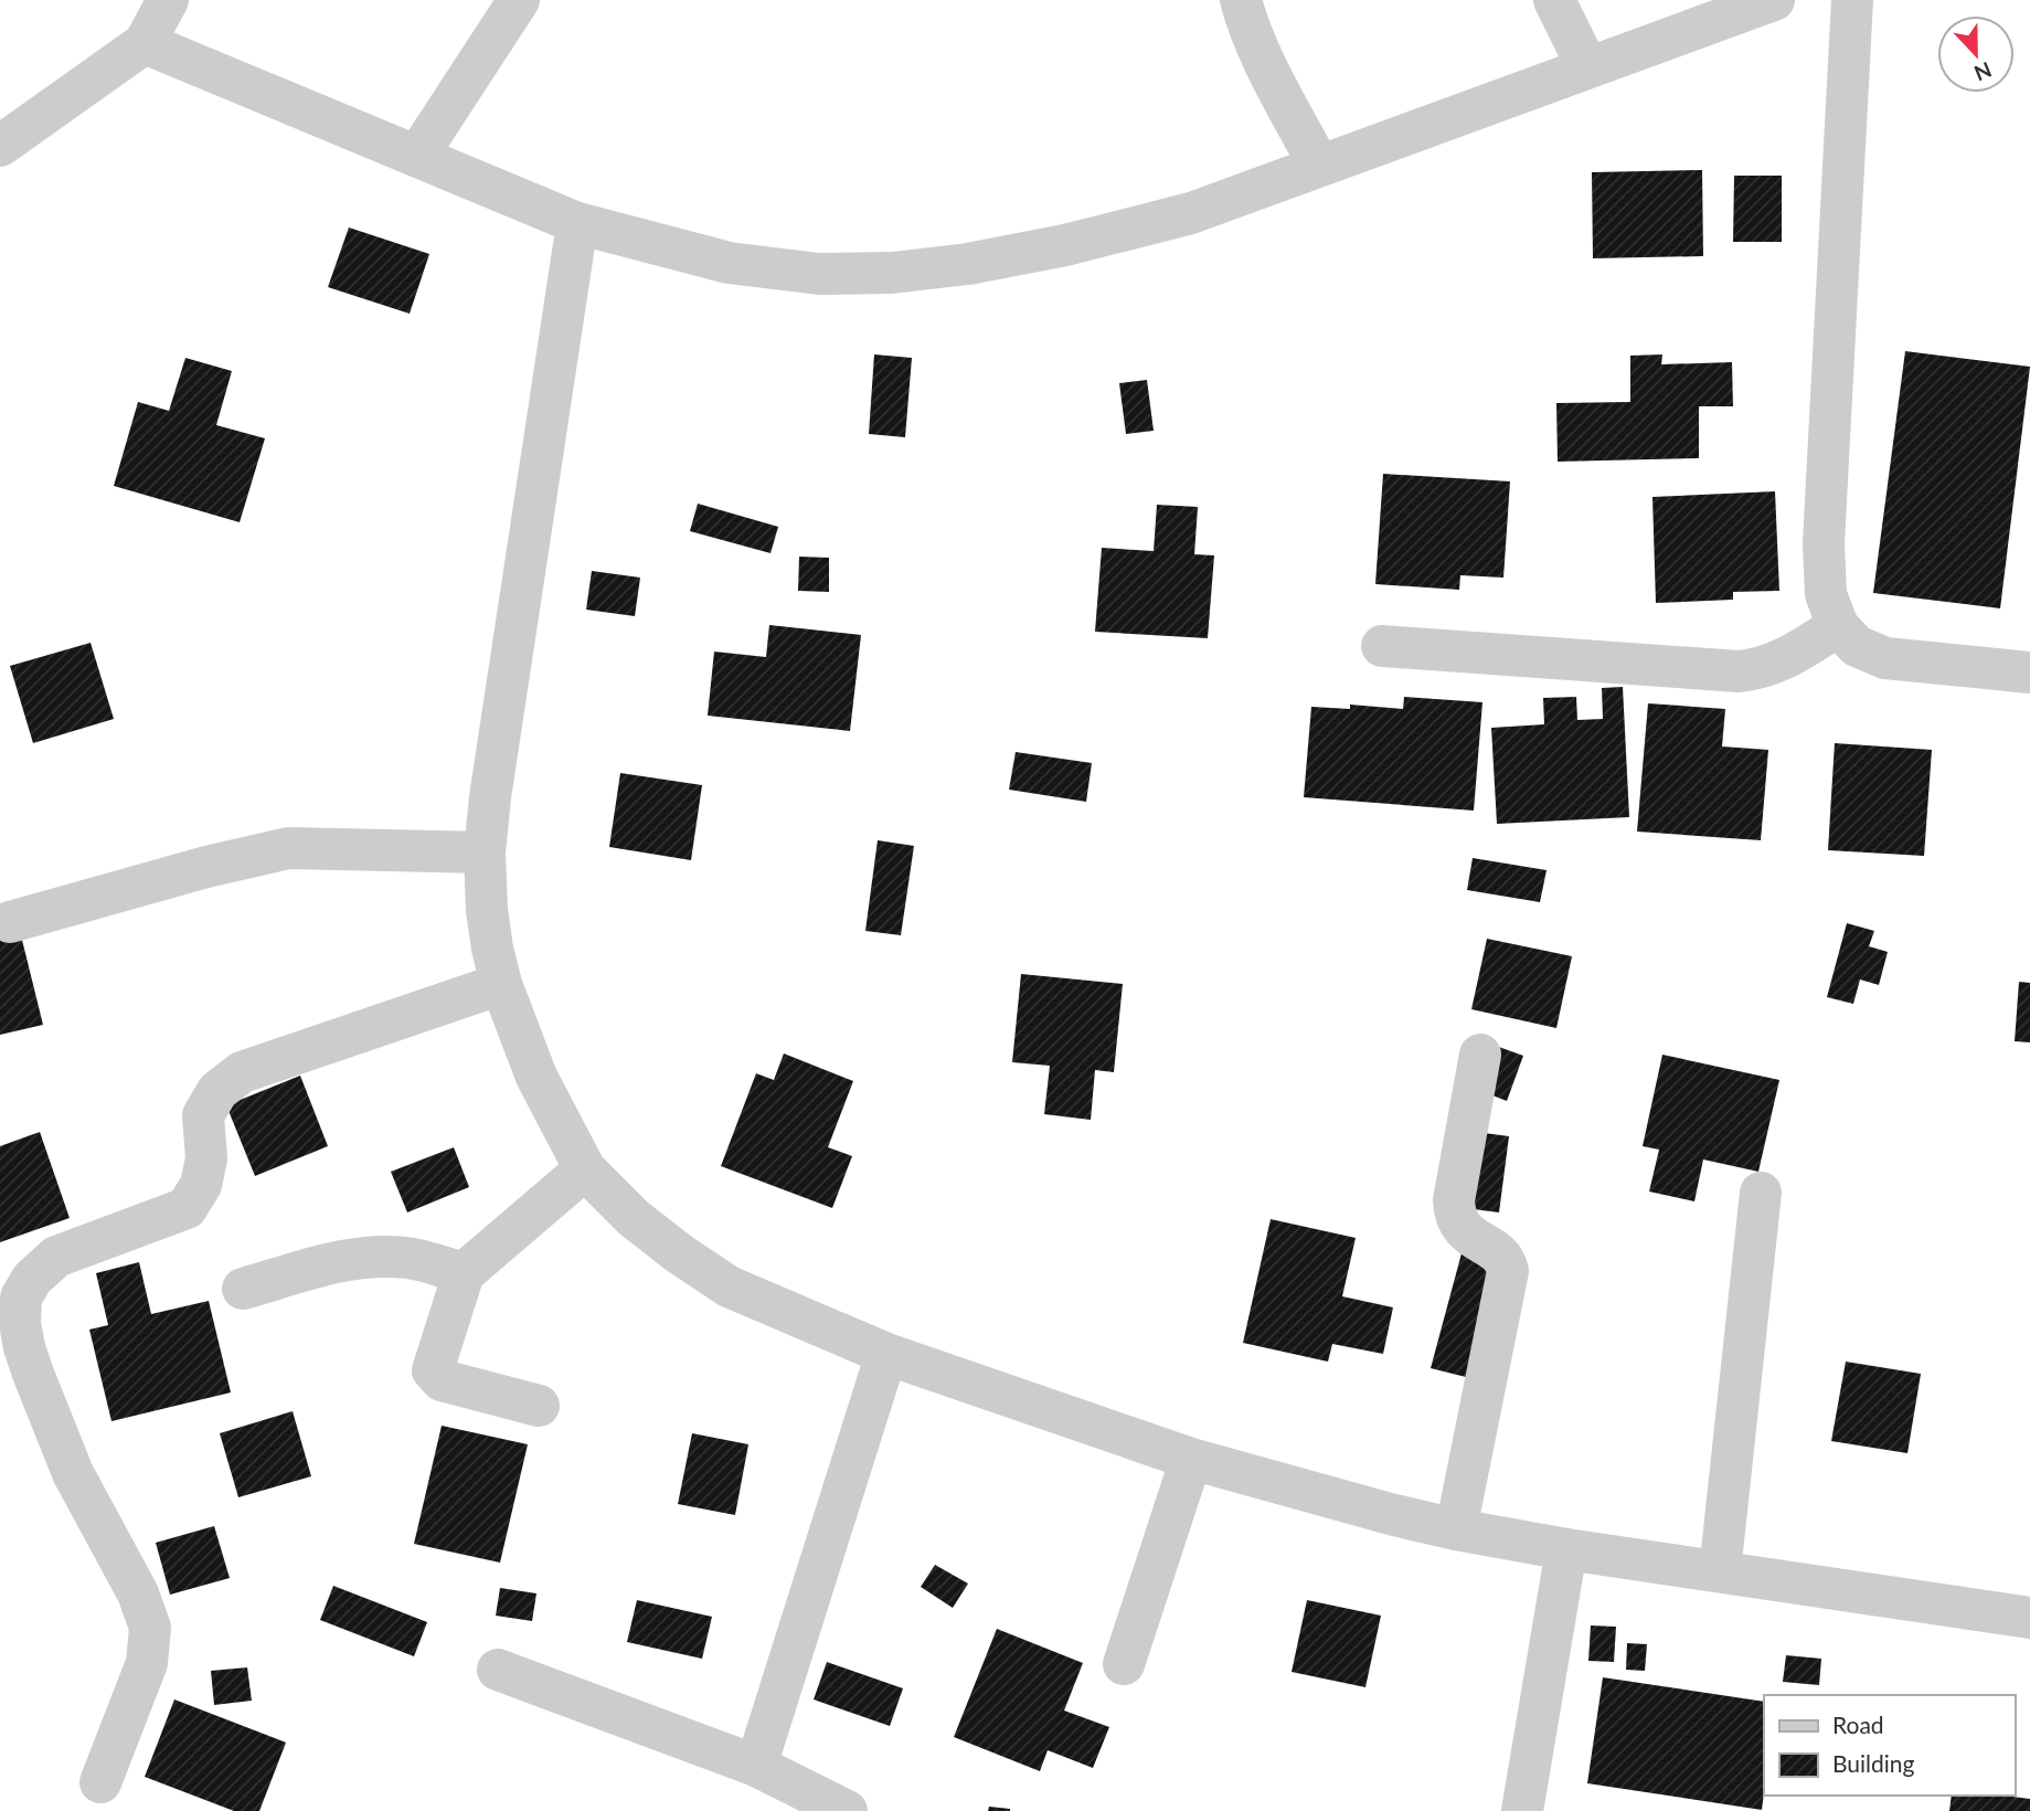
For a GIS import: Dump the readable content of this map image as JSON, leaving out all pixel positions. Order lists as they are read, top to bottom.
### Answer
{
  "legend": ["Road", "Building"],
  "north": "bottom"
}
